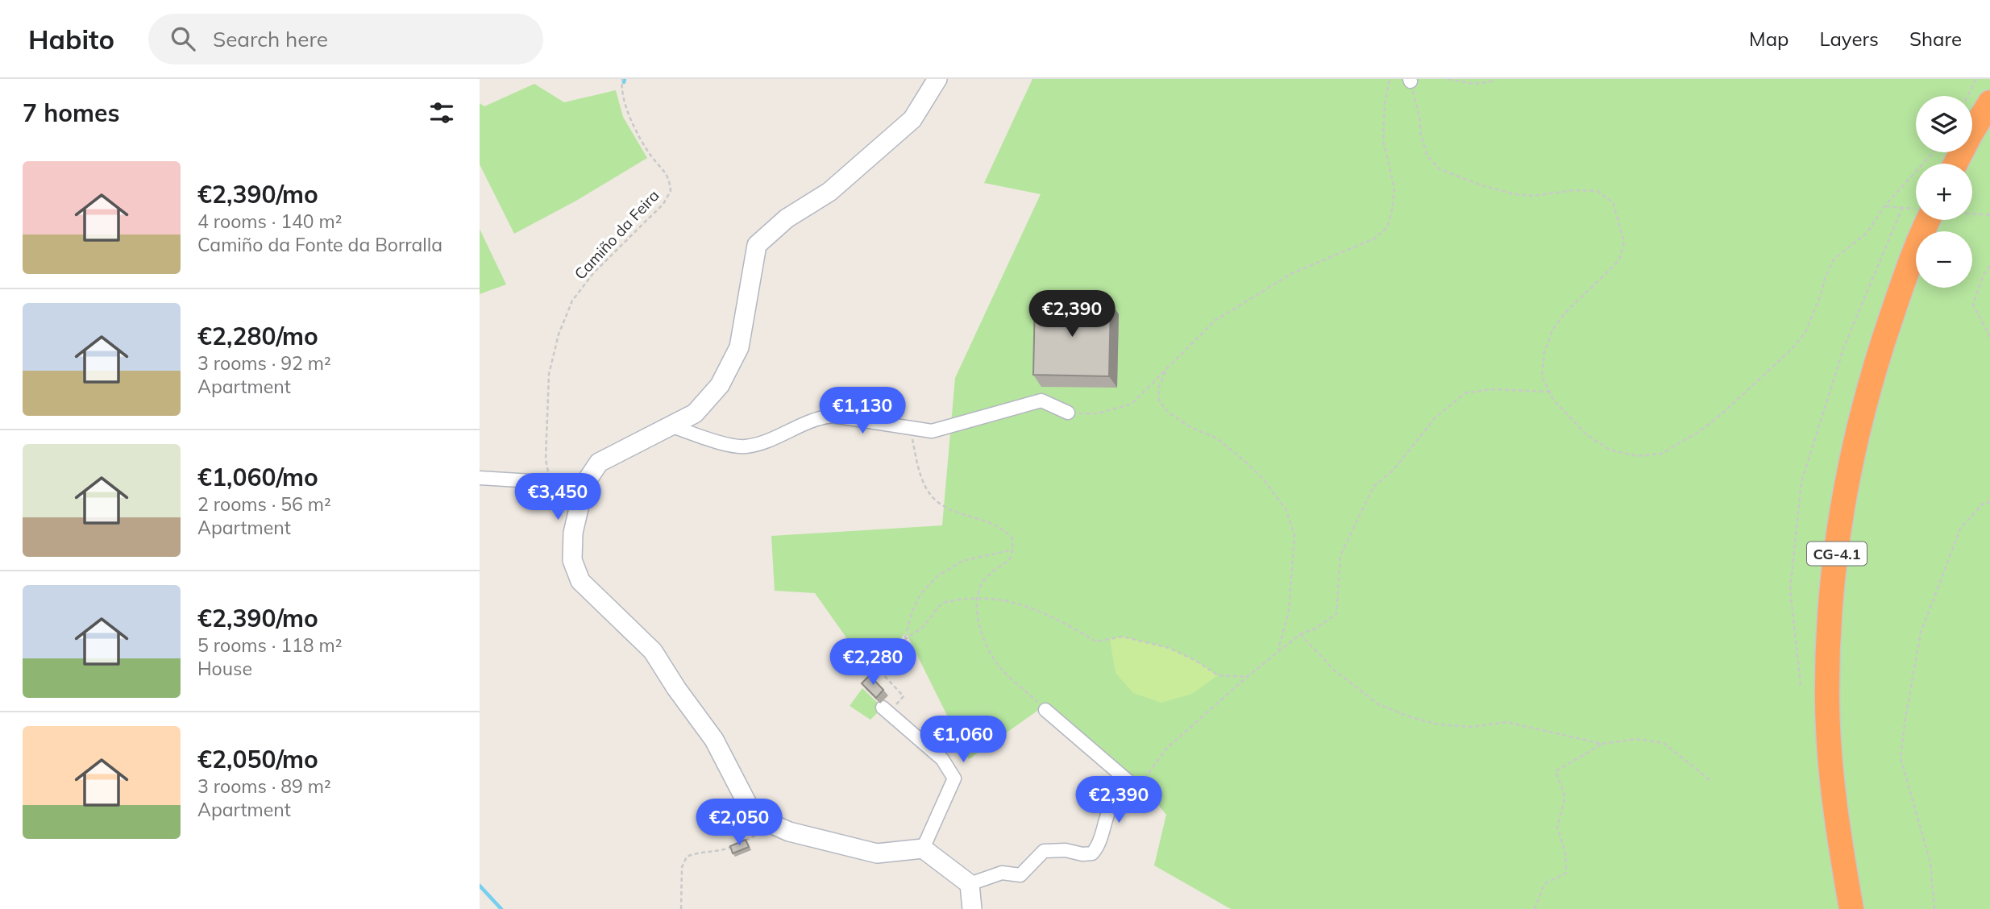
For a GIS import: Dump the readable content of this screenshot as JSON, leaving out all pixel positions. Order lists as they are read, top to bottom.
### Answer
{
  "streets": {
    "highway": ["CG-4.1"],
    "path": ["Camiño da Feira"]
  },
  "page": {
    "header": "Habito",
    "search": "Search here",
    "nav": ["Map", "Layers", "Share"],
    "heading": "7 homes",
    "map_buttons": ["+", "−"],
    "list": [
      {
        "name": "€2,390/mo",
        "note": "4 rooms · 140 m² · Camiño da Fonte da Borralla"
      },
      {
        "name": "€2,280/mo",
        "note": "3 rooms · 92 m² · Apartment"
      },
      {
        "name": "€1,060/mo",
        "note": "2 rooms · 56 m² · Apartment"
      },
      {
        "name": "€2,390/mo",
        "note": "5 rooms · 118 m² · House"
      },
      {
        "name": "€2,050/mo",
        "note": "3 rooms · 89 m² · Apartment"
      }
    ],
    "price": [
      "€2,390",
      "€1,130",
      "€3,450",
      "€2,280",
      "€1,060",
      "€2,390",
      "€2,050"
    ]
  }
}
